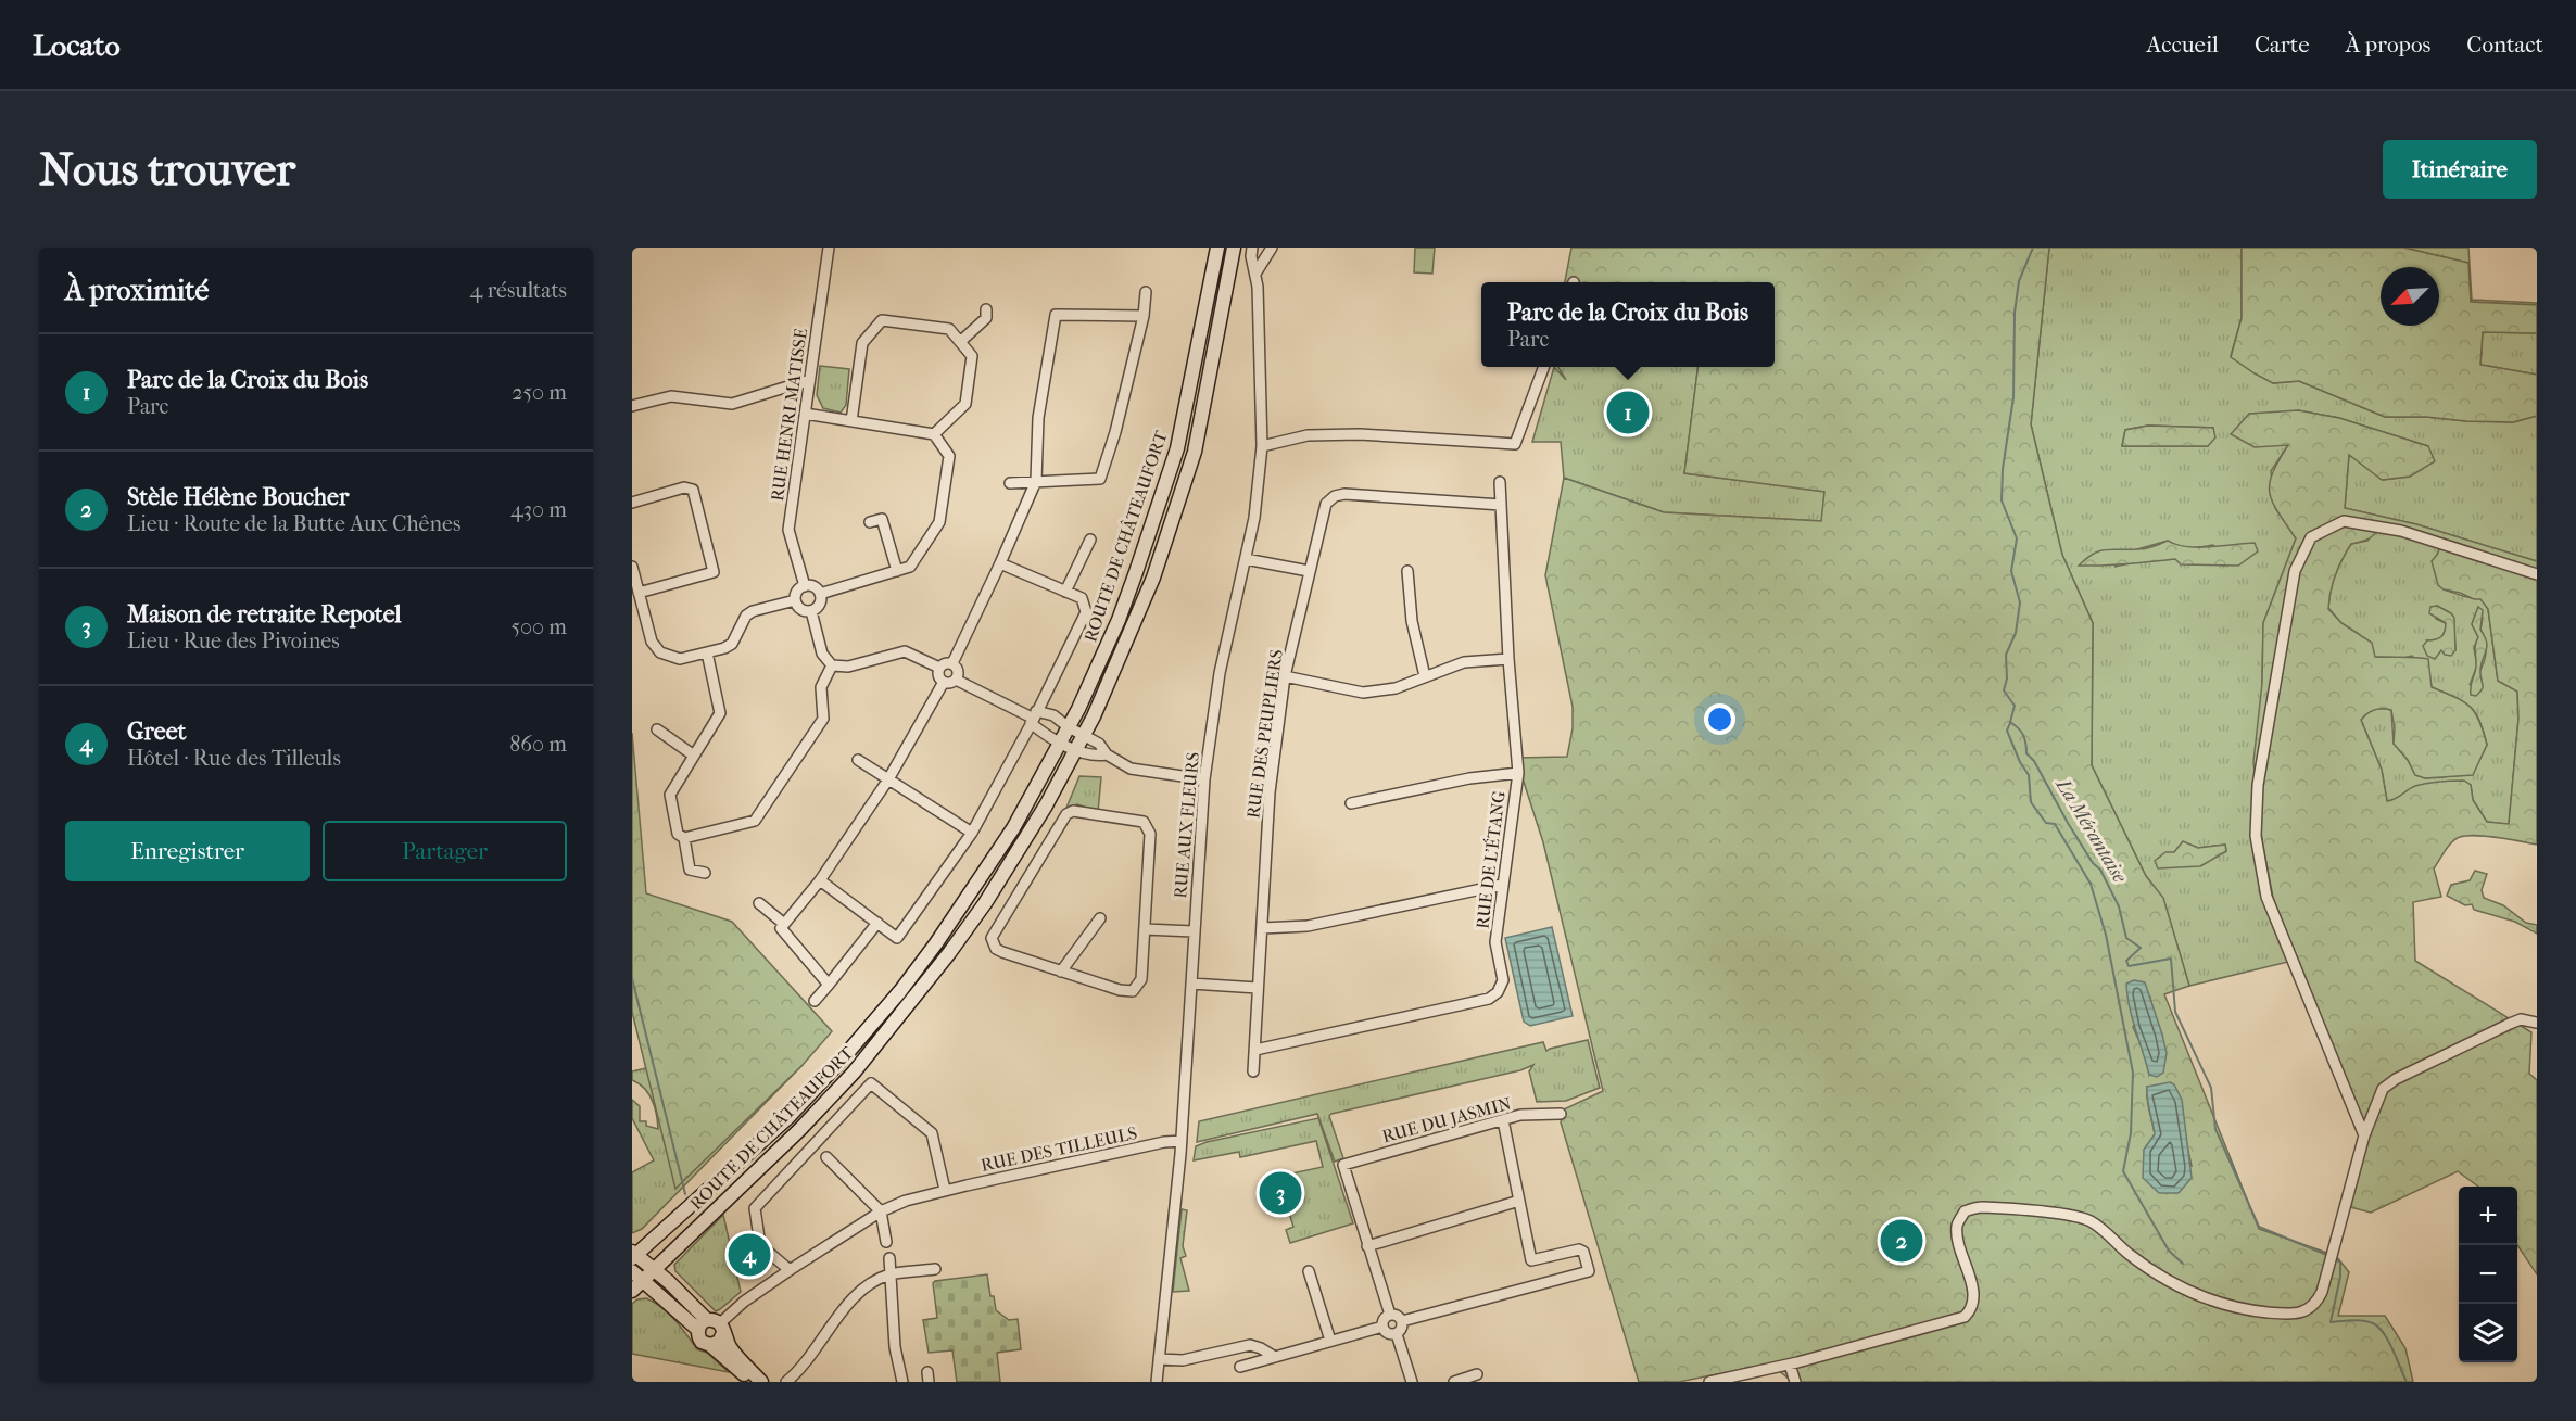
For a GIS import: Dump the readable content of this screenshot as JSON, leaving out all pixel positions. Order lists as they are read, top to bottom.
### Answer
{
  "streets": {
    "main road": ["ROUTE DE CHÂTEAUFORT"],
    "street": [
      "RUE HENRI MATISSE",
      "RUE DES PEUPLIERS",
      "RUE AUX FLEURS",
      "RUE DE L'ÉTANG",
      "RUE DU JASMIN",
      "RUE DES TILLEULS"
    ]
  },
  "crossings": [
    ["RUE DES PEUPLIERS", "RUE DE L'ÉTANG"],
    ["RUE AUX FLEURS", "RUE DES TILLEULS"]
  ],
  "water": ["La Mérantaise"],
  "north": "bottom left",
  "page": {
    "header": "Locato",
    "nav": [
      "Accueil",
      "Carte",
      "À propos",
      "Contact"
    ],
    "buttons": [
      "Itinéraire",
      ["Enregistrer", "Partager"]
    ],
    "title": "Nous trouver",
    "heading": ["À proximité", "4 résultats"],
    "popup": ["Parc de la Croix du Bois", "Parc"],
    "list": [
      {
        "mark": "1",
        "name": "Parc de la Croix du Bois",
        "note": "Parc",
        "value": "250 m"
      },
      {
        "mark": "2",
        "name": "Stèle Hélène Boucher",
        "note": "Lieu · Route de la Butte Aux Chênes",
        "value": "430 m"
      },
      {
        "mark": "3",
        "name": "Maison de retraite Repotel",
        "note": "Lieu · Rue des Pivoines",
        "value": "500 m"
      },
      {
        "mark": "4",
        "name": "Greet",
        "note": "Hôtel · Rue des Tilleuls",
        "value": "860 m"
      }
    ],
    "pins": [
      "1",
      "3",
      "2",
      "4"
    ],
    "map_buttons": ["+", "−"]
  }
}
